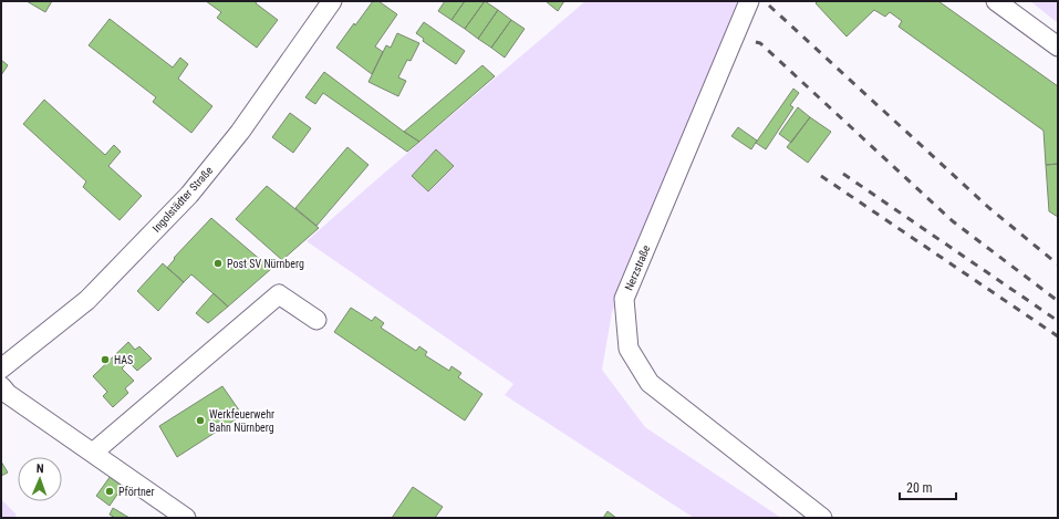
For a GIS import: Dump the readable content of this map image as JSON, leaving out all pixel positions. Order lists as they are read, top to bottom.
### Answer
{
  "streets": {
    "street": ["Ingolstädter Straße", "Nerzstraße"]
  },
  "places": [
    "Post SV Nürnberg",
    "HAS",
    "Werkfeuerwehr Bahn Nürnberg",
    "Pförtner"
  ],
  "scale_bar": "20 m",
  "north": "top"
}
